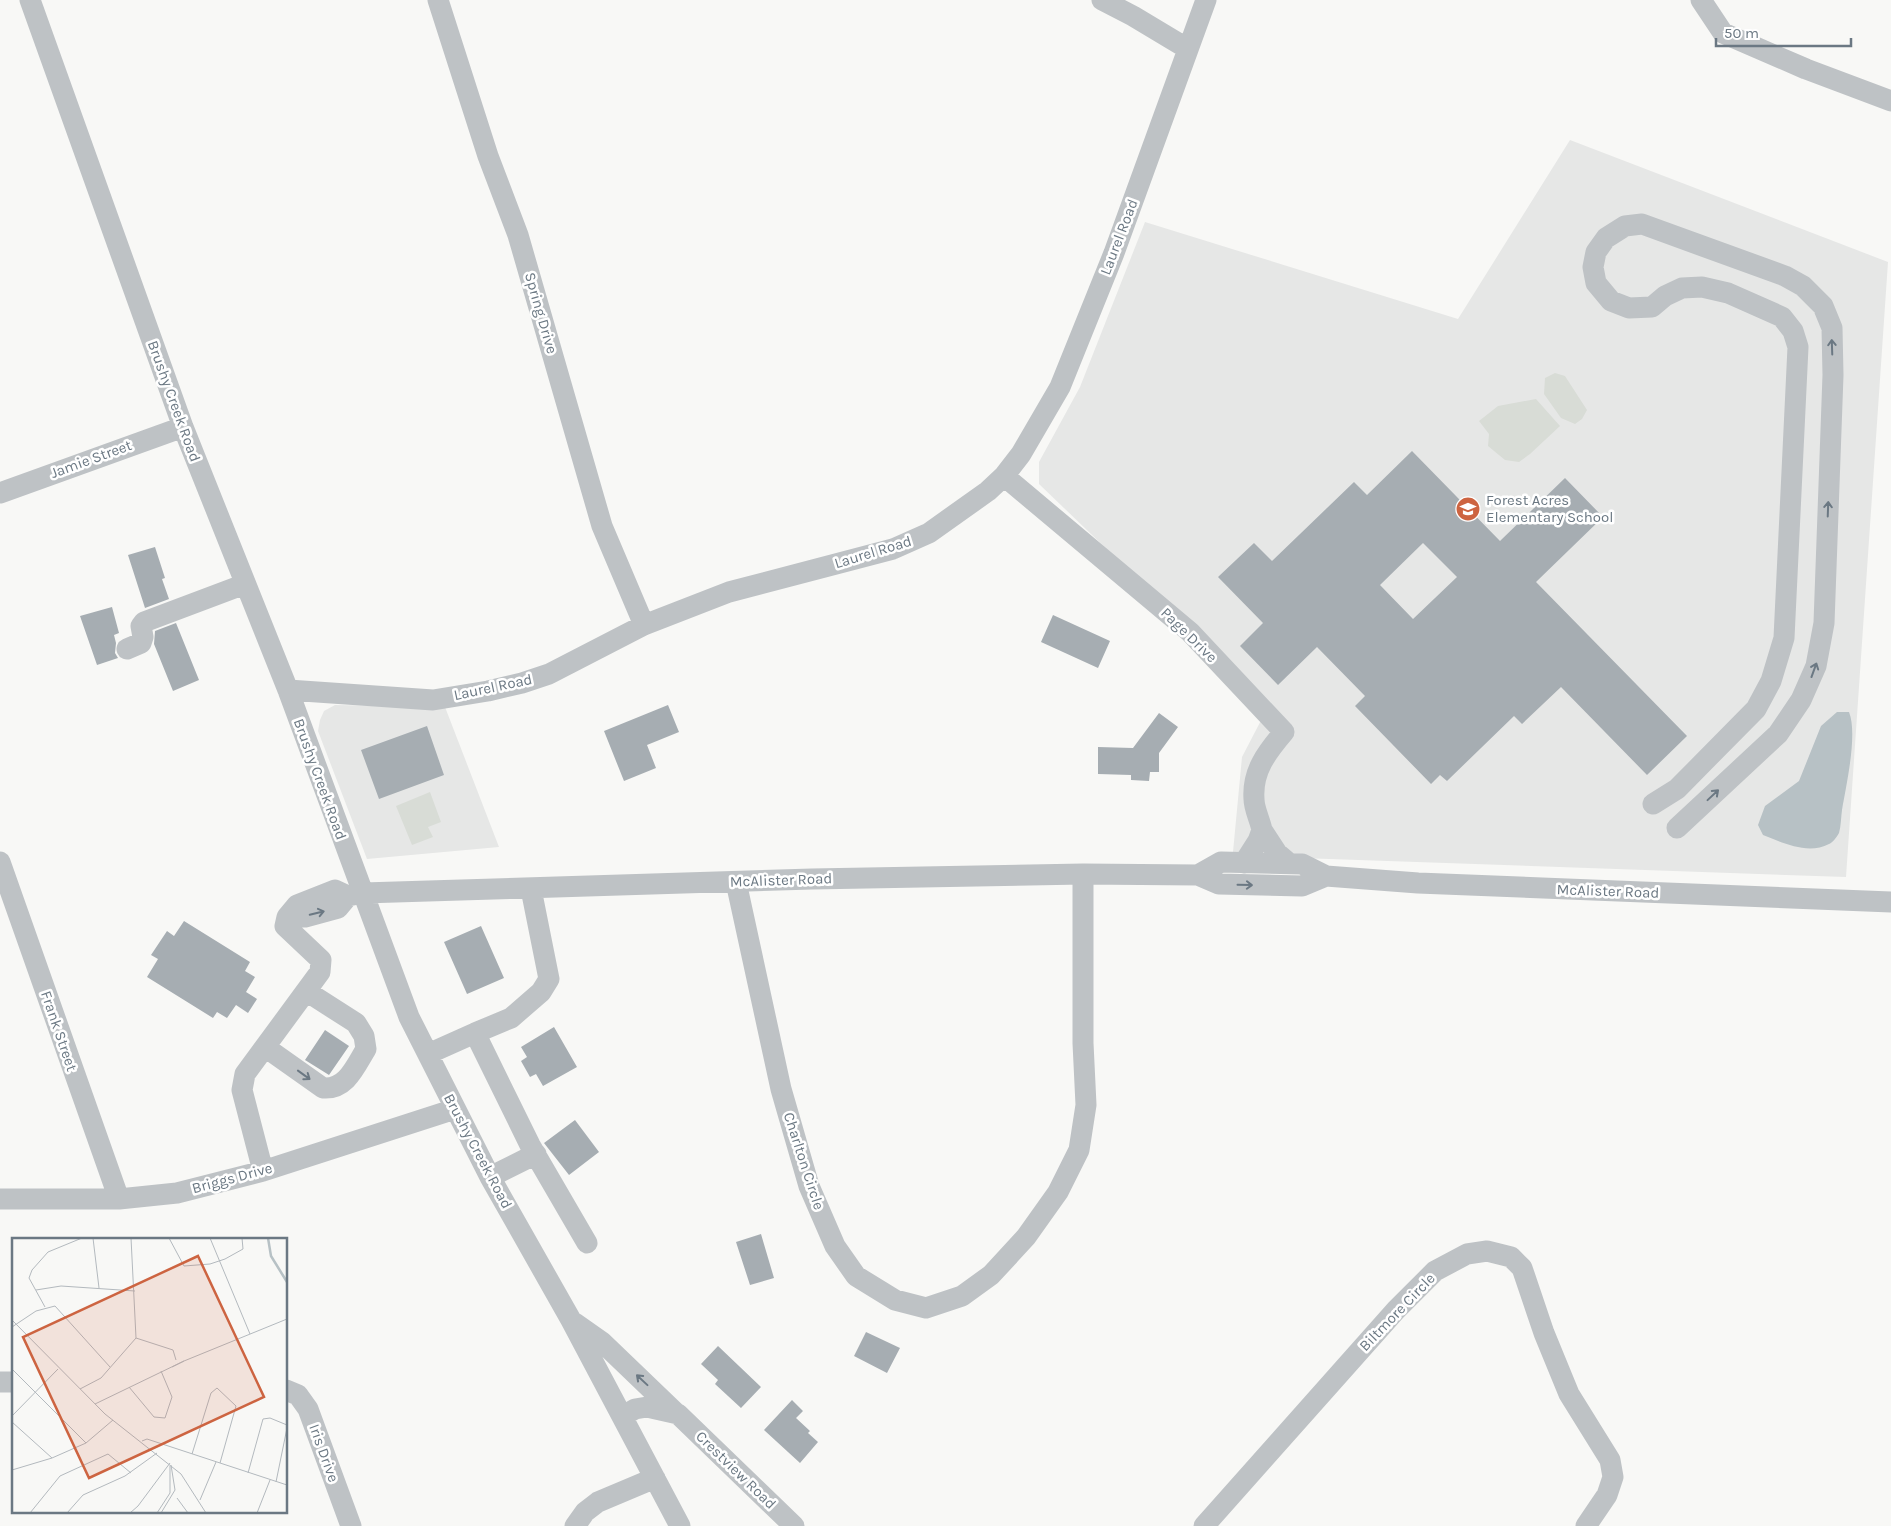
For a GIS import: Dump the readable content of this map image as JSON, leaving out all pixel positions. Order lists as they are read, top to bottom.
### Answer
{
  "streets": {
    "street": [
      "Laurel Road",
      "Spring Drive",
      "Brushy Creek Road",
      "Jamie Street",
      "Page Drive",
      "McAlister Road",
      "Frank Street",
      "Charlton Circle",
      "Briggs Drive",
      "Biltmore Circle",
      "Iris Drive",
      "Crestview Road"
    ]
  },
  "crossings": [
    ["Laurel Road", "Spring Drive"],
    ["Laurel Road", "Brushy Creek Road"],
    ["Laurel Road", "Page Drive"],
    ["Brushy Creek Road", "Jamie Street"],
    ["Brushy Creek Road", "McAlister Road"],
    ["Brushy Creek Road", "Briggs Drive"],
    ["Brushy Creek Road", "Crestview Road"],
    ["Page Drive", "McAlister Road"],
    ["McAlister Road", "Charlton Circle"],
    ["Frank Street", "Briggs Drive"]
  ],
  "one_way": ["Crestview Road"],
  "places": {
    "school or university": ["Forest Acres Elementary School"]
  },
  "scale_bar": "50 m"
}
